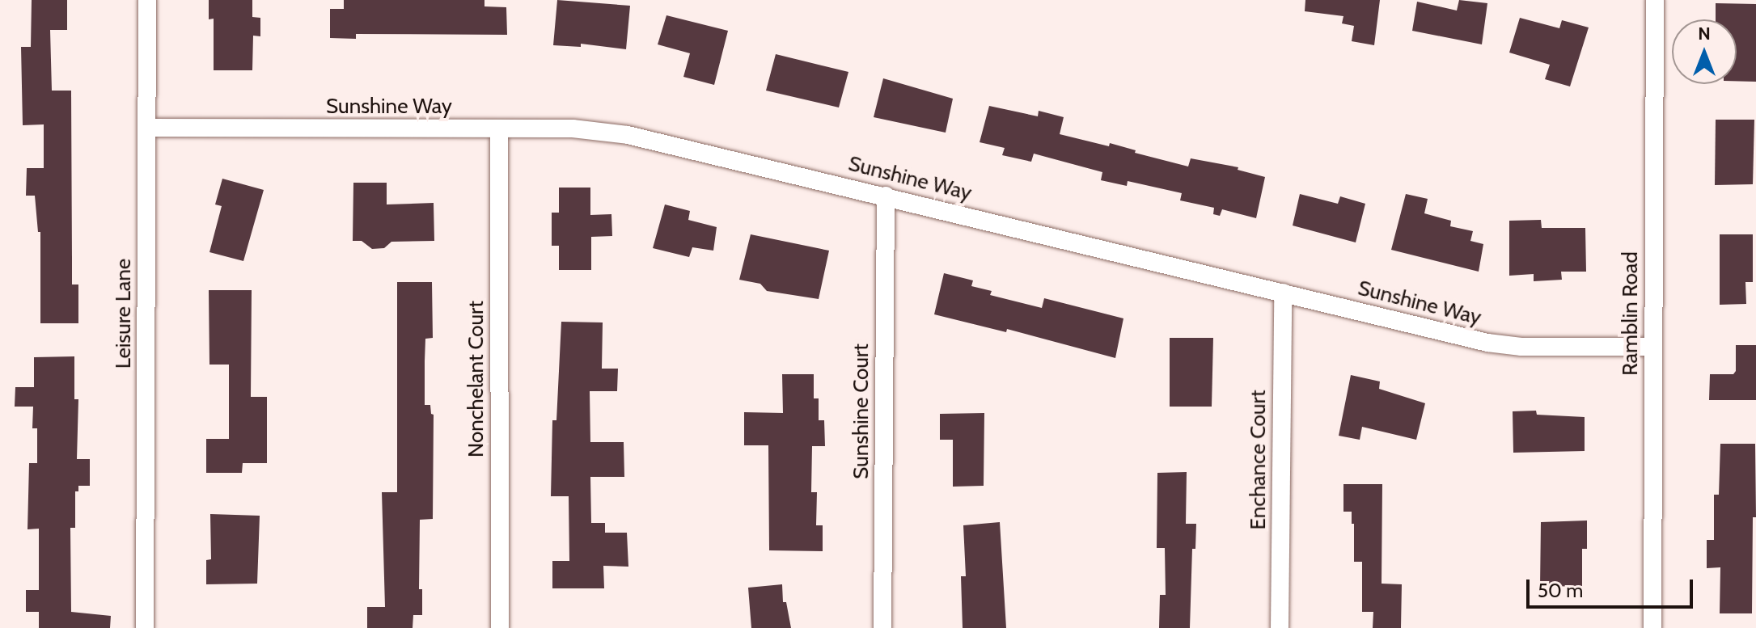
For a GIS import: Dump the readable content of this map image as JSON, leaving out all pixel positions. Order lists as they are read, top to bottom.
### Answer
{
  "streets": {
    "street": [
      "Sunshine Way",
      "Leisure Lane",
      "Ramblin Road",
      "Nonchelant Court",
      "Sunshine Court",
      "Enchance Court"
    ]
  },
  "crossings": [
    ["Sunshine Way", "Leisure Lane"],
    ["Sunshine Way", "Ramblin Road"],
    ["Sunshine Way", "Nonchelant Court"],
    ["Sunshine Way", "Sunshine Court"],
    ["Sunshine Way", "Enchance Court"]
  ],
  "scale_bar": "50 m",
  "north": "top"
}
